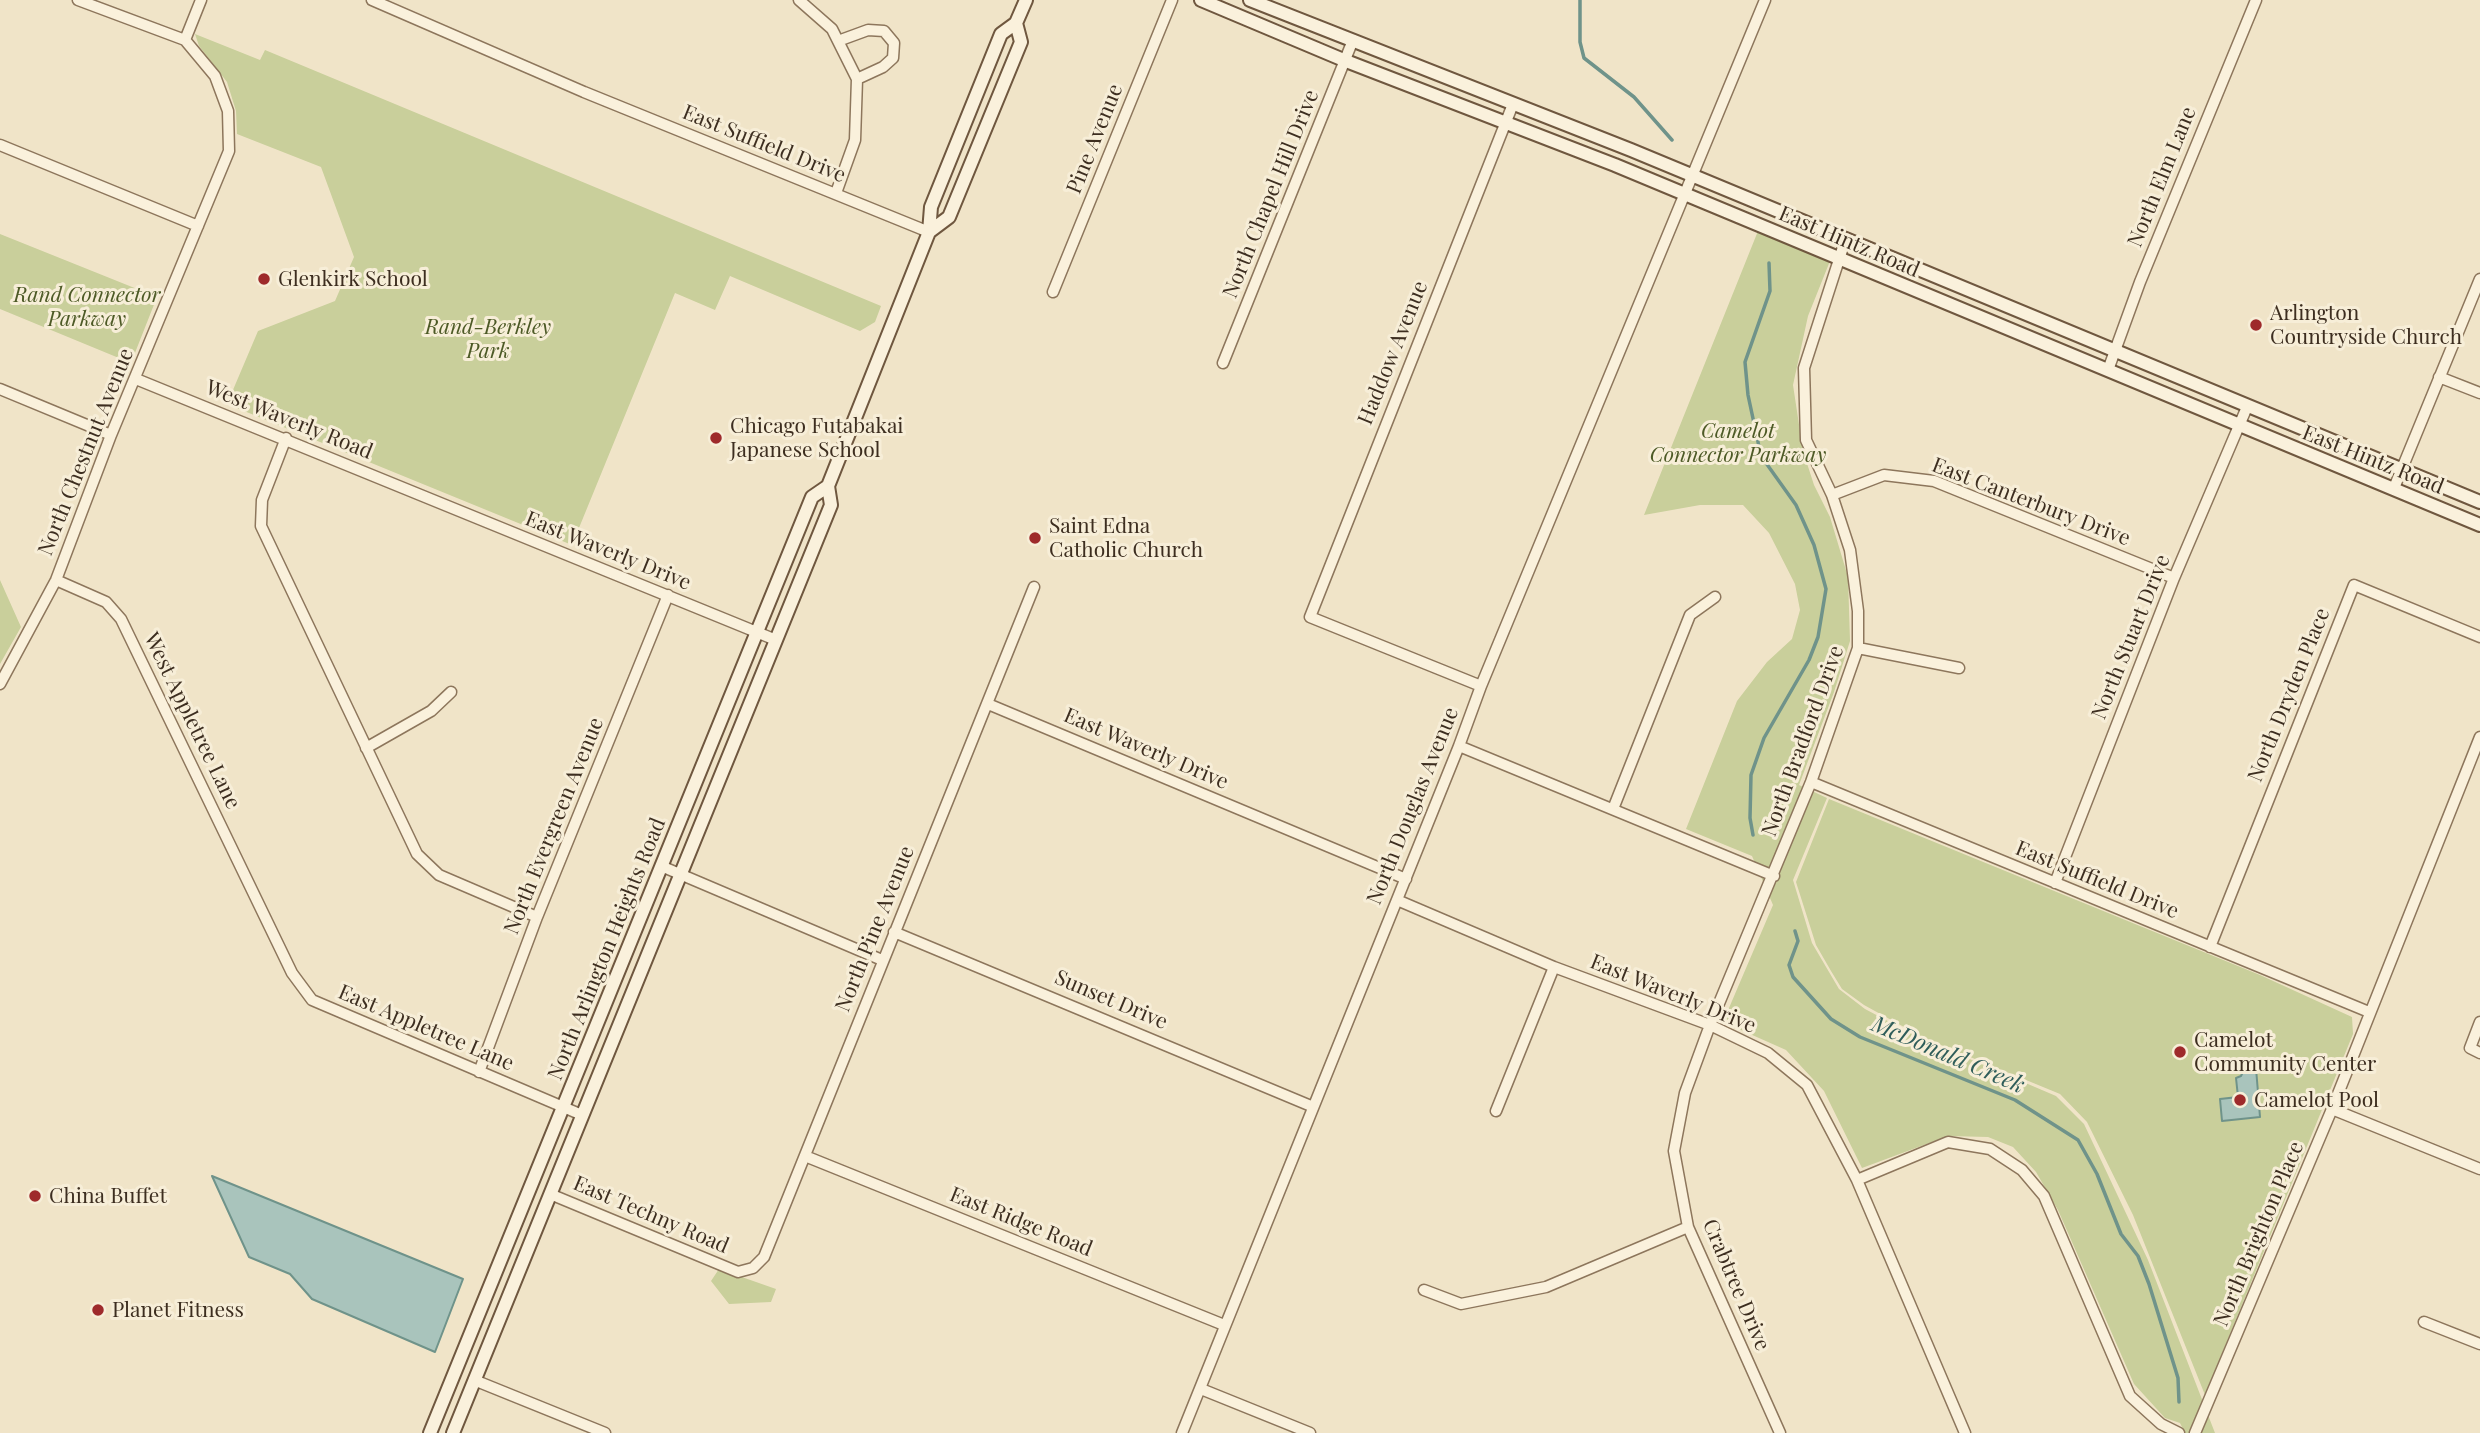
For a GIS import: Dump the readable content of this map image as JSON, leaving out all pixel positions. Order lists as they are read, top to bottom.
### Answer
{
  "streets": {
    "main road": ["East Hintz Road", "North Arlington Heights Road"],
    "street": [
      "Pine Avenue",
      "East Suffield Drive",
      "North Elm Lane",
      "North Chapel Hill Drive",
      "Haddow Avenue",
      "West Waverly Road",
      "North Chestnut Avenue",
      "East Canterbury Drive",
      "East Waverly Drive",
      "North Stuart Drive",
      "North Dryden Place",
      "West Appletree Lane",
      "North Bradford Drive",
      "North Douglas Avenue",
      "North Evergreen Avenue",
      "North Pine Avenue",
      "Sunset Drive",
      "East Appletree Lane",
      "East Techny Road",
      "East Ridge Road",
      "North Brighton Place",
      "Crabtree Drive"
    ]
  },
  "crossings": [
    ["East Suffield Drive", "North Stuart Drive"],
    ["East Suffield Drive", "North Dryden Place"],
    ["East Suffield Drive", "North Bradford Drive"],
    ["East Suffield Drive", "North Arlington Heights Road"],
    ["East Suffield Drive", "North Brighton Place"],
    ["North Elm Lane", "East Hintz Road"],
    ["North Chapel Hill Drive", "East Hintz Road"],
    ["East Hintz Road", "Haddow Avenue"],
    ["East Hintz Road", "North Stuart Drive"],
    ["East Hintz Road", "North Bradford Drive"],
    ["East Hintz Road", "North Douglas Avenue"],
    ["Haddow Avenue", "North Douglas Avenue"],
    ["West Waverly Road", "North Chestnut Avenue"],
    ["West Waverly Road", "East Waverly Drive"],
    ["North Chestnut Avenue", "West Appletree Lane"],
    ["East Canterbury Drive", "North Stuart Drive"],
    ["East Canterbury Drive", "North Bradford Drive"],
    ["East Waverly Drive", "North Bradford Drive"],
    ["East Waverly Drive", "North Douglas Avenue"],
    ["East Waverly Drive", "North Evergreen Avenue"],
    ["East Waverly Drive", "North Pine Avenue"],
    ["East Waverly Drive", "North Arlington Heights Road"],
    ["East Waverly Drive", "Crabtree Drive"],
    ["West Appletree Lane", "East Appletree Lane"],
    ["North Bradford Drive", "Crabtree Drive"],
    ["North Douglas Avenue", "Sunset Drive"],
    ["North Douglas Avenue", "East Ridge Road"],
    ["North Evergreen Avenue", "East Appletree Lane"],
    ["North Pine Avenue", "Sunset Drive"],
    ["North Pine Avenue", "East Techny Road"],
    ["North Pine Avenue", "East Ridge Road"],
    ["North Arlington Heights Road", "East Appletree Lane"],
    ["North Arlington Heights Road", "East Techny Road"]
  ],
  "water": ["McDonald Creek"],
  "parks": ["Rand Connector Parkway", "Rand-Berkley Park", "Camelot Connector Parkway"],
  "places": [
    "Glenkirk School",
    "Arlington Countryside Church",
    "Chicago Futabakai Japanese School",
    "Saint Edna Catholic Church",
    "Camelot Community Center",
    "Camelot Pool",
    "China Buffet",
    "Planet Fitness"
  ]
}
